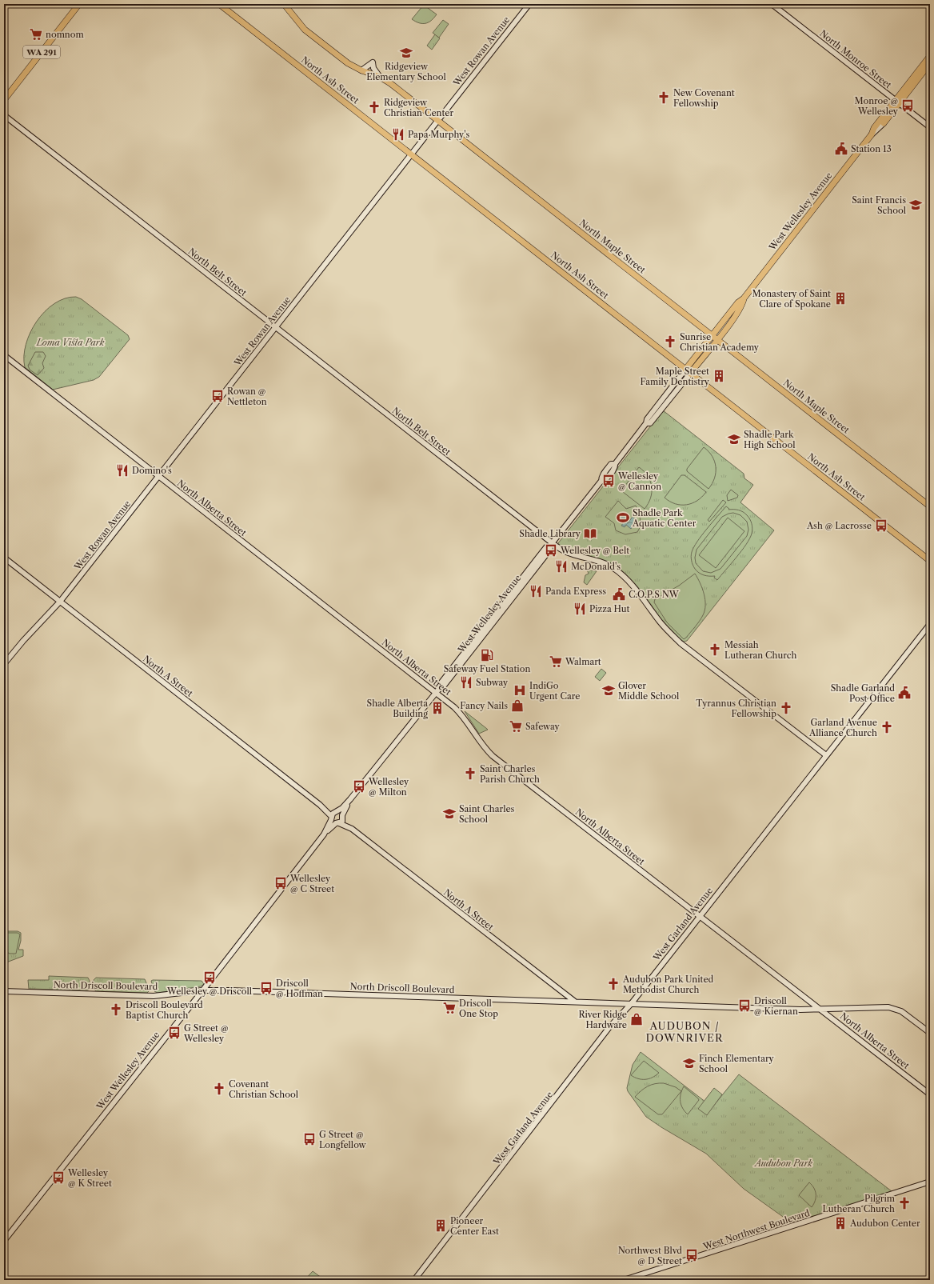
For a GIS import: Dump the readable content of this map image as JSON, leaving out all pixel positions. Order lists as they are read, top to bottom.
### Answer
{
  "streets": {
    "main road": [
      "West Rowan Avenue",
      "WA 291",
      "North Monroe Street",
      "North Ash Street",
      "West Wellesley Avenue",
      "North Maple Street",
      "North Belt Street",
      "North Alberta Street",
      "North A Street",
      "West Garland Avenue",
      "North Driscoll Boulevard",
      "West Northwest Boulevard"
    ]
  },
  "crossings": [
    ["West Rowan Avenue", "North Ash Street"],
    ["West Rowan Avenue", "North Maple Street"],
    ["West Rowan Avenue", "North Belt Street"],
    ["West Rowan Avenue", "North Alberta Street"],
    ["West Rowan Avenue", "North A Street"],
    ["North Monroe Street", "West Wellesley Avenue"],
    ["North Ash Street", "West Wellesley Avenue"],
    ["West Wellesley Avenue", "North Maple Street"],
    ["West Wellesley Avenue", "North Belt Street"],
    ["West Wellesley Avenue", "North Alberta Street"],
    ["West Wellesley Avenue", "North A Street"],
    ["West Wellesley Avenue", "North Driscoll Boulevard"],
    ["North Belt Street", "West Garland Avenue"],
    ["North Alberta Street", "West Garland Avenue"],
    ["North Alberta Street", "North Driscoll Boulevard"],
    ["North A Street", "North Driscoll Boulevard"],
    ["West Garland Avenue", "North Driscoll Boulevard"]
  ],
  "districts": ["AUDUBON / DOWNRIVER"],
  "parks": ["Loma Vista Park", "Audubon Park"],
  "places": {
    "supermarket": [
      "nomnom",
      "Walmart",
      "Safeway",
      "Driscoll One Stop"
    ],
    "school or university": [
      "Ridgeview Elementary School",
      "Saint Francis School",
      "Shadle Park High School",
      "Glover Middle School",
      "Saint Charles School",
      "Finch Elementary School"
    ],
    "church": [
      "New Covenant Fellowship",
      "Ridgeview Christian Center",
      "Sunrise Christian Academy",
      "Messiah Lutheran Church",
      "Tyrannus Christian Fellowship",
      "Garland Avenue Alliance Church",
      "Saint Charles Parish Church",
      "Audubon Park United Methodist Church",
      "Driscoll Boulevard Baptist Church",
      "Covenant Christian School",
      "Pilgrim Lutheran Church"
    ],
    "bus stop": [
      "Monroe @ Wellesley",
      "Rowan @ Nettleton",
      "Wellesley @ Cannon",
      "Ash @ Lacrosse",
      "Wellesley @ Belt",
      "Wellesley @ Milton",
      "Wellesley @ C Street",
      "Wellesley @ Driscoll",
      "Driscoll @ Hoffman",
      "Driscoll @ Kiernan",
      "G Street @ Wellesley",
      "G Street @ Longfellow",
      "Wellesley @ K Street",
      "Northwest Blvd @ D Street"
    ],
    "restaurant": [
      "Papa Murphy's",
      "Domino's",
      "McDonald's",
      "Panda Express",
      "Pizza Hut",
      "Subway"
    ],
    "public building": ["Station 13", "C.O.P.S NW", "Shadle Garland Post Office"],
    "building": [
      "Monastery of Saint Clare of Spokane",
      "Maple Street Family Dentistry",
      "Shadle Alberta Building",
      "Audubon Center",
      "Pioneer Center East"
    ],
    "sports": ["Shadle Park Aquatic Center"],
    "library": ["Shadle Library"],
    "fuel station": ["Safeway Fuel Station"],
    "hospital": ["IndiGo Urgent Care"],
    "shop": ["Fancy Nails", "River Ridge Hardware"]
  }
}
